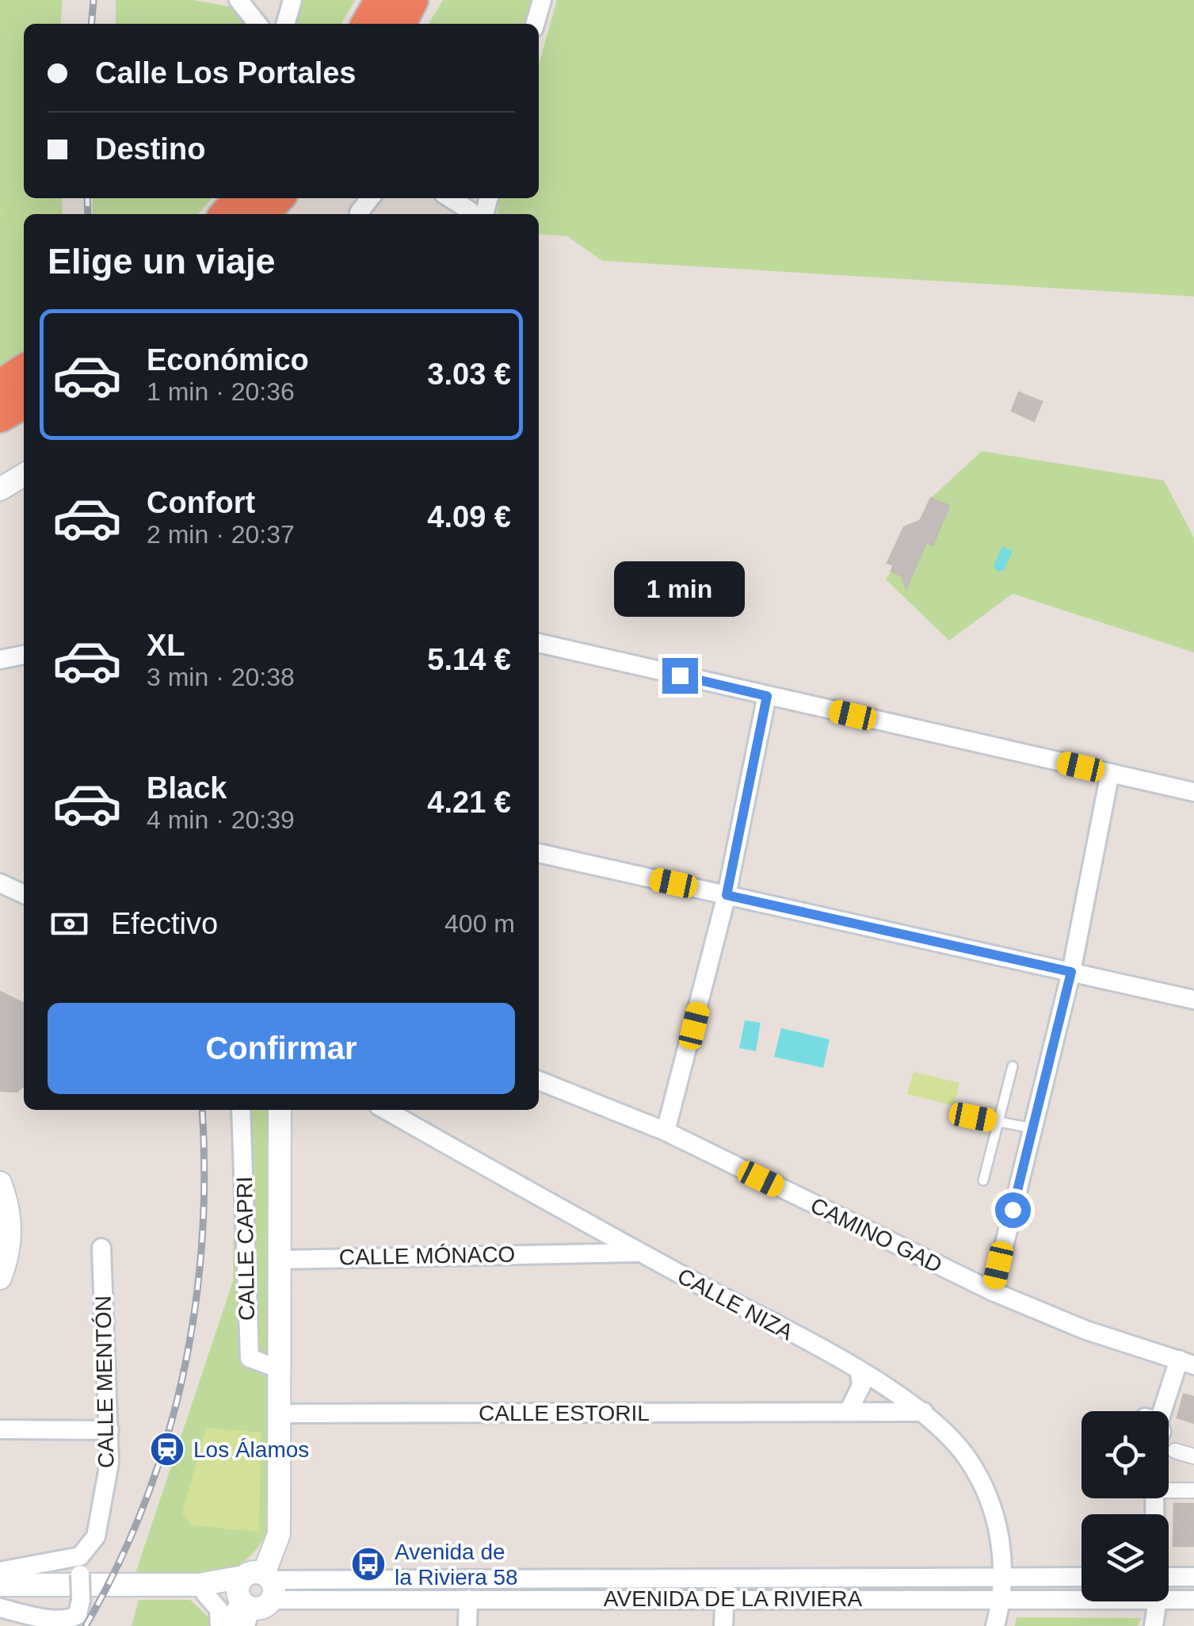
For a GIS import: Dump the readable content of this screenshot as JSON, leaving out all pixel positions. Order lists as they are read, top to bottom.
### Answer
{
  "streets": {
    "street": [
      "CAMINO GAD",
      "CALLE CAPRI",
      "CALLE MÓNACO",
      "CALLE NIZA",
      "CALLE MENTÓN",
      "CALLE ESTORIL",
      "AVENIDA DE LA RIVIERA"
    ]
  },
  "crossings": [
    ["CALLE CAPRI", "CALLE MÓNACO"],
    ["CALLE CAPRI", "CALLE ESTORIL"],
    ["CALLE CAPRI", "AVENIDA DE LA RIVIERA"],
    ["CALLE MÓNACO", "CALLE NIZA"],
    ["CALLE NIZA", "CALLE ESTORIL"],
    ["CALLE NIZA", "AVENIDA DE LA RIVIERA"]
  ],
  "places": {
    "station": ["Los Álamos"],
    "bus stop": ["Avenida de la Riviera 58"]
  },
  "page": {
    "banner": ["Calle Los Portales", "Destino"],
    "heading": "Elige un viaje",
    "list": [
      {
        "name": "Económico",
        "note": "1 min · 20:36",
        "value": "3.03 €"
      },
      {
        "name": "Confort",
        "note": "2 min · 20:37",
        "value": "4.09 €"
      },
      {
        "name": "XL",
        "note": "3 min · 20:38",
        "value": "5.14 €"
      },
      {
        "name": "Black",
        "note": "4 min · 20:39",
        "value": "4.21 €"
      }
    ],
    "bubble": "1 min",
    "pay": ["Efectivo", "400 m"],
    "buttons": "Confirmar"
  }
}
